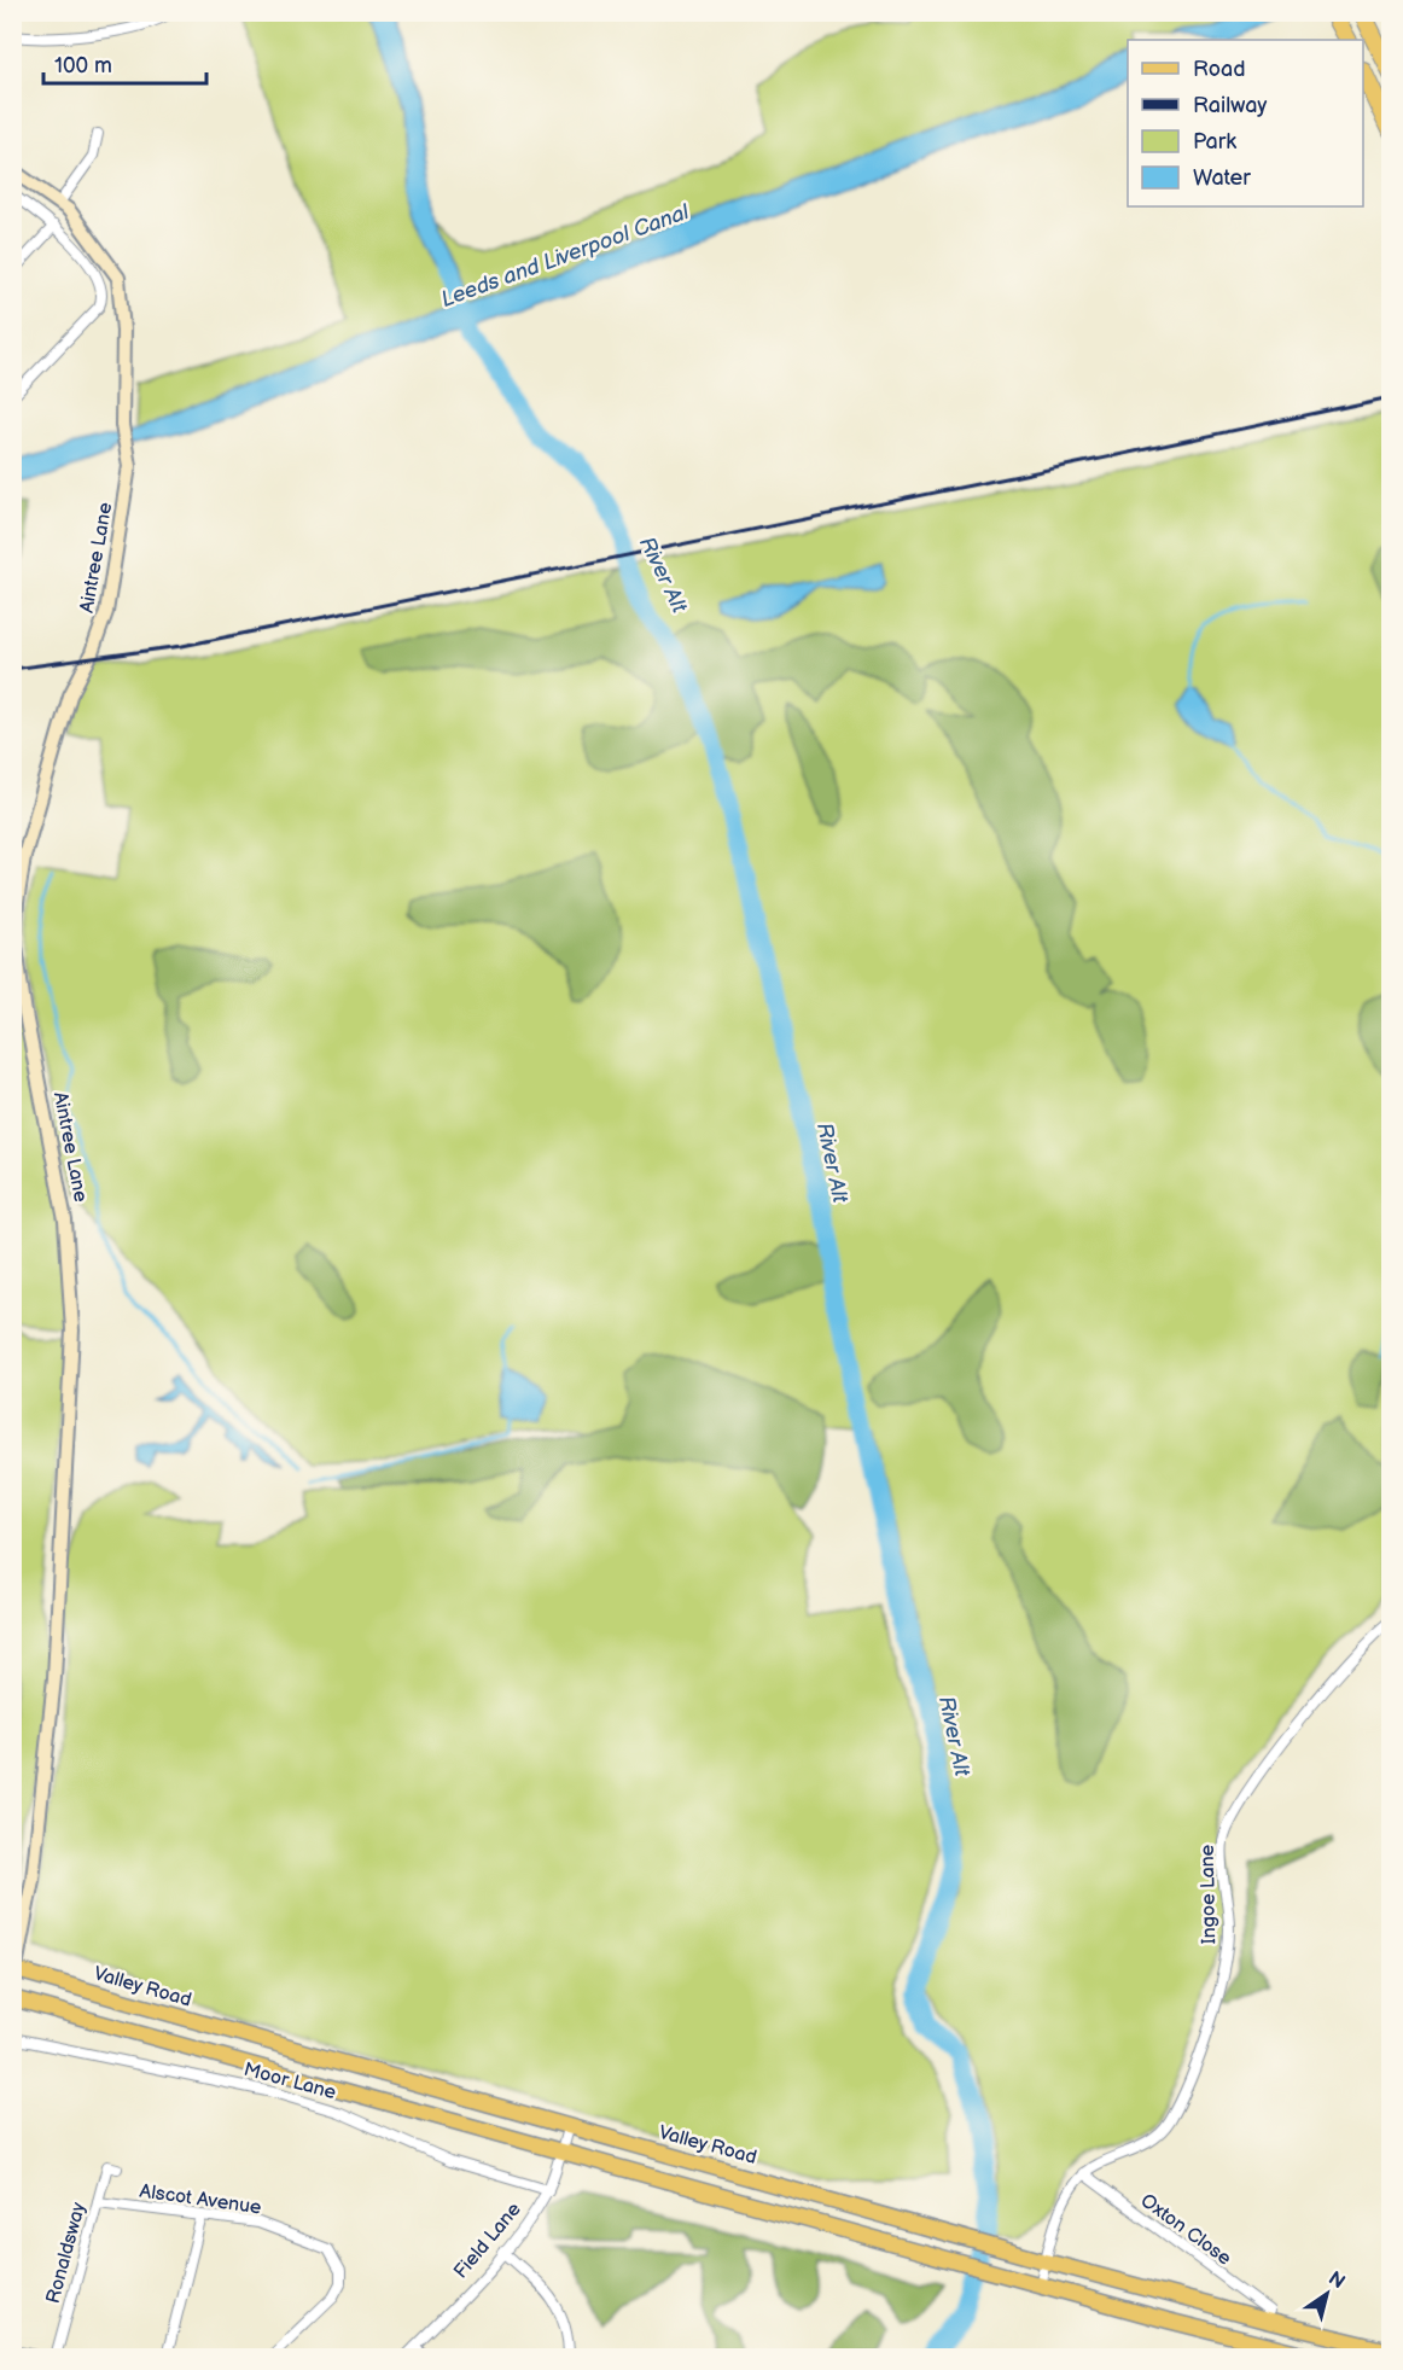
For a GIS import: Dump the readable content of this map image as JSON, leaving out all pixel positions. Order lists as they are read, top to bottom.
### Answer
{
  "streets": {
    "main road": ["Aintree Lane", "Valley Road"],
    "street": [
      "Ingoe Lane",
      "Moor Lane",
      "Alscot Avenue",
      "Oxton Close",
      "Field Lane",
      "Ronaldsway"
    ]
  },
  "crossings": [
    ["Aintree Lane", "Valley Road"],
    ["Ingoe Lane", "Oxton Close"],
    ["Valley Road", "Field Lane"],
    ["Moor Lane", "Field Lane"],
    ["Alscot Avenue", "Ronaldsway"]
  ],
  "water": ["Leeds and Liverpool Canal", "River Alt"],
  "legend": [
    "Road",
    "Railway",
    "Park",
    "Water"
  ],
  "scale_bar": "100 m",
  "north": "top right"
}
